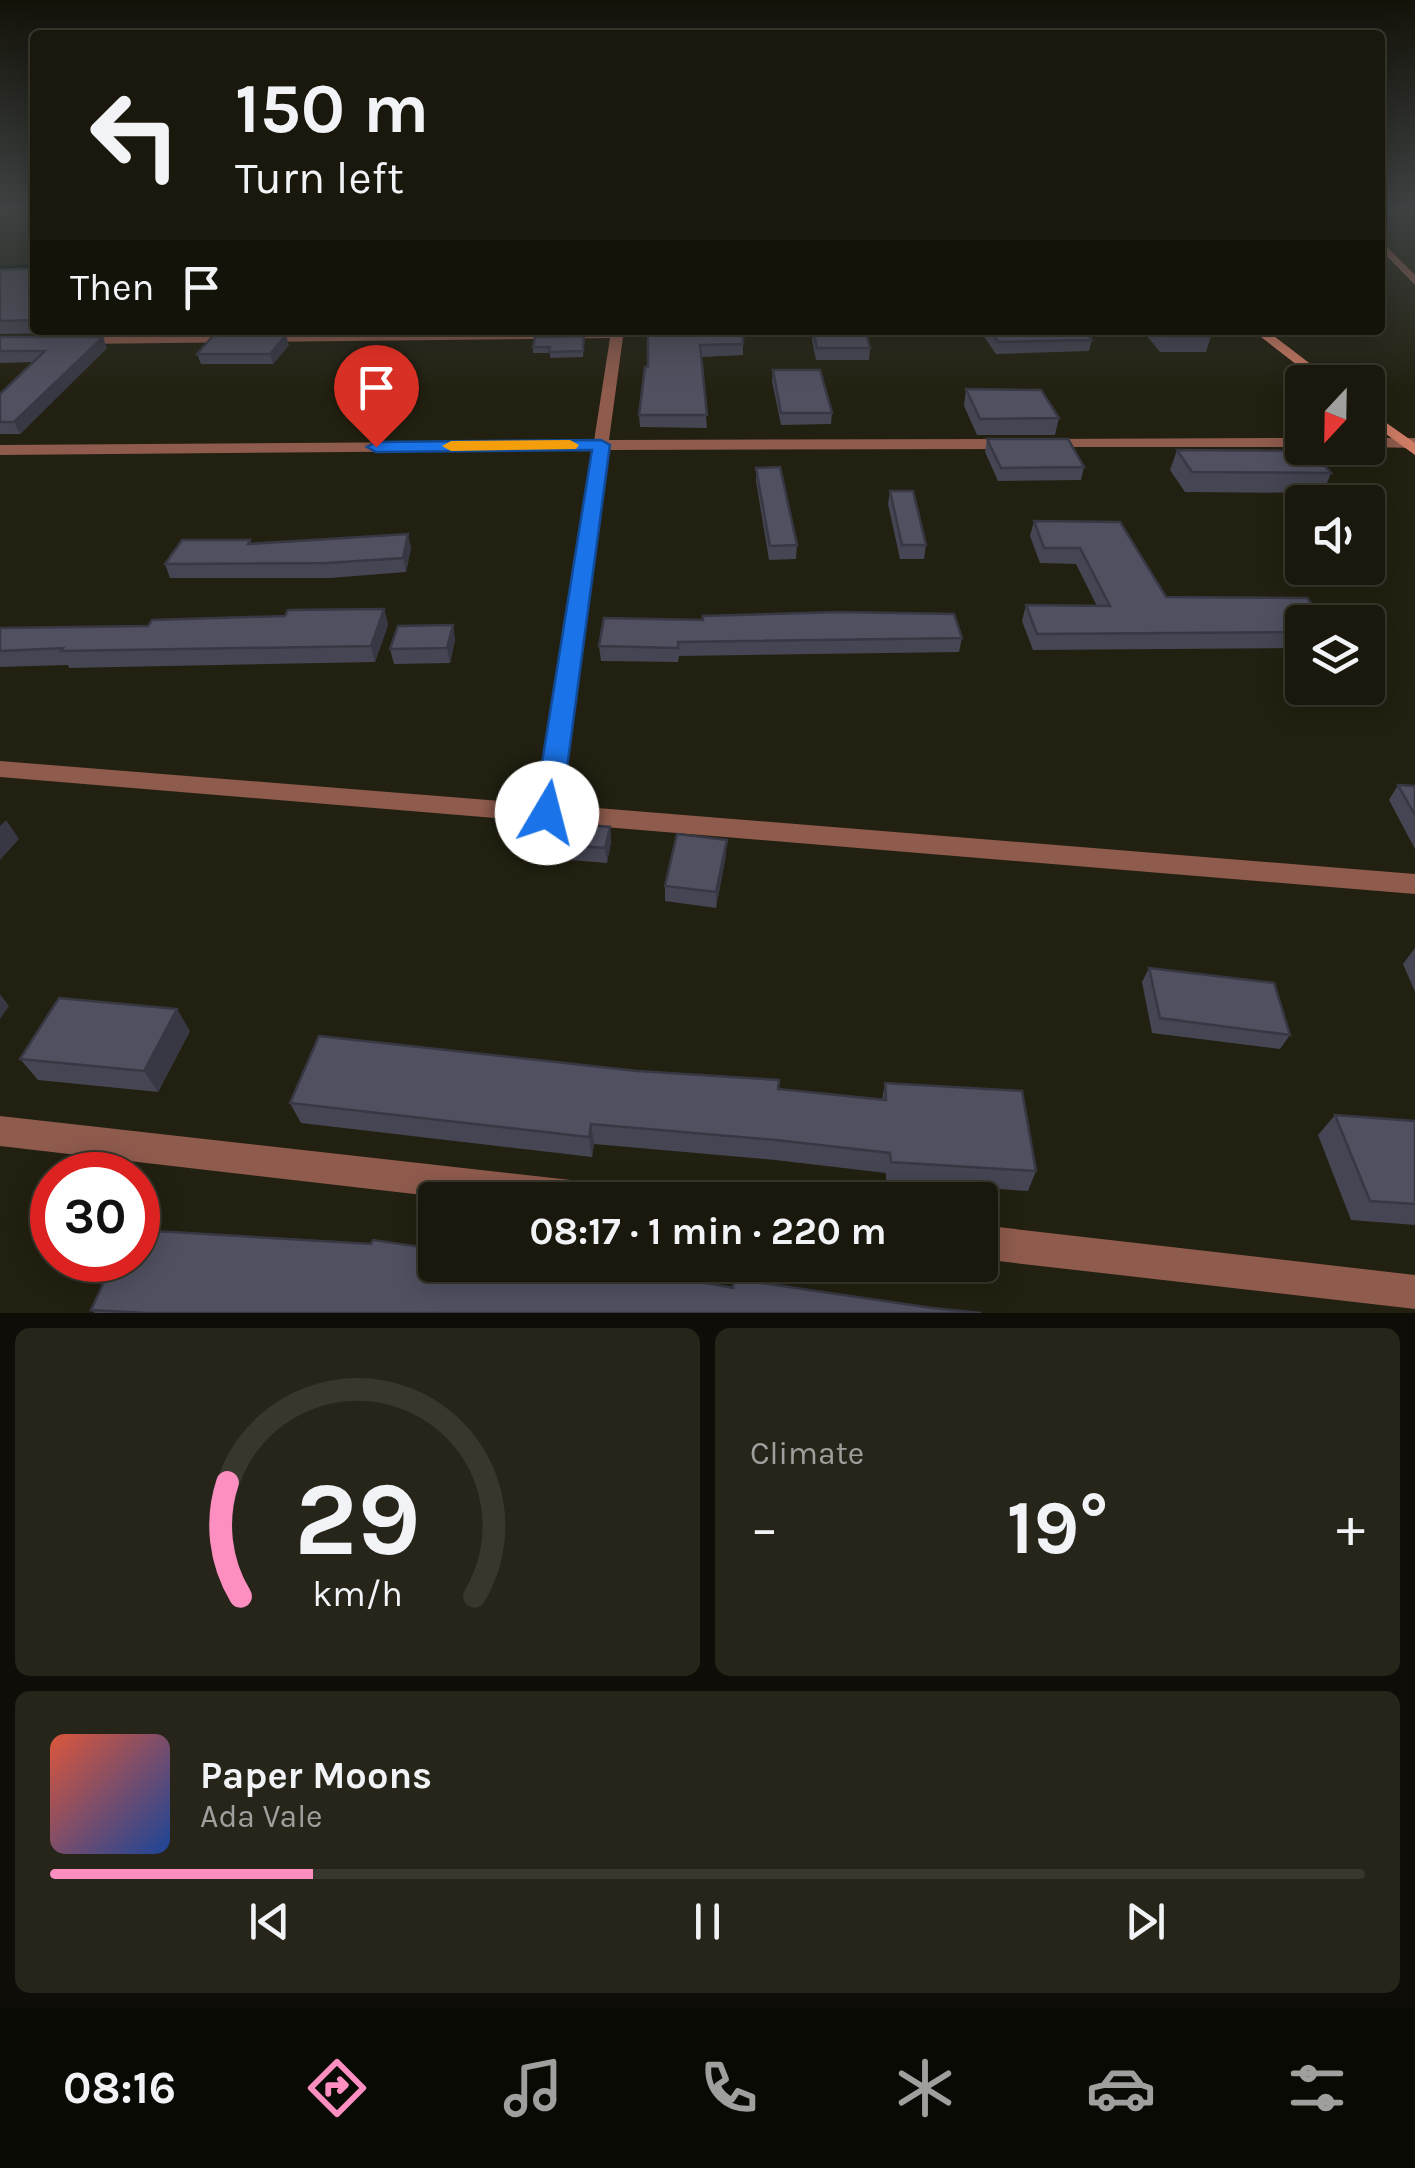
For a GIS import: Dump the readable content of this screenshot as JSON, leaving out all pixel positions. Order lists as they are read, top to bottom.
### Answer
{
  "north": "bottom",
  "page": {
    "turn": ["150 m", "Turn left"],
    "then": "Then",
    "limit": "30",
    "trip": "08:17 · 1 min · 220 m",
    "tile": "Climate",
    "heat": ["−", "19°", "+"],
    "song": ["Paper Moons", "Ada Vale"],
    "tabs": "08:16",
    "gauge": ["29", "km/h"]
  }
}
